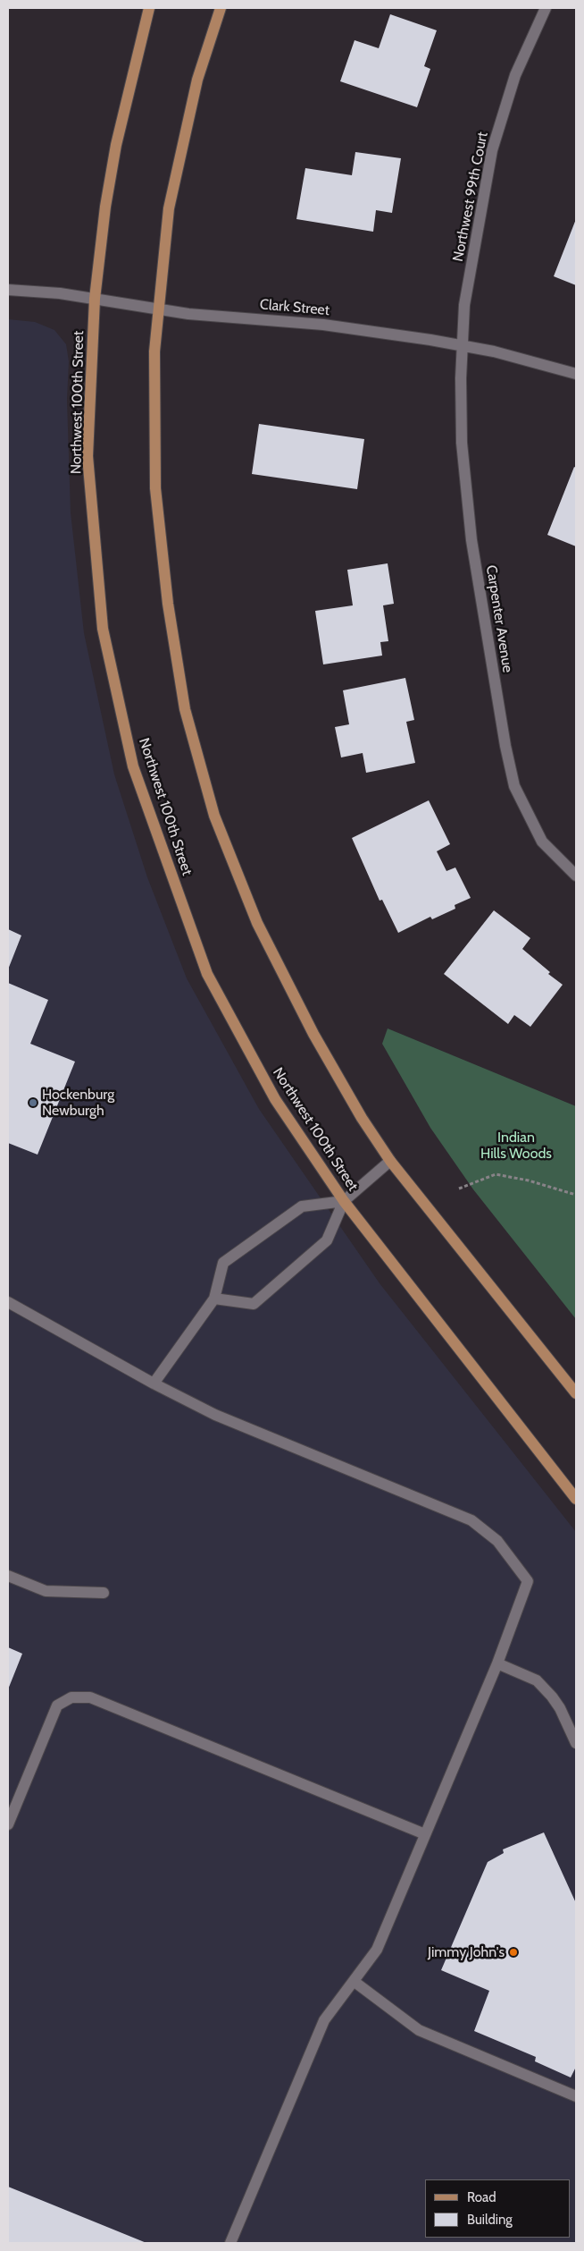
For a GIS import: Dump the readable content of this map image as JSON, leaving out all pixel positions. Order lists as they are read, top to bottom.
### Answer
{
  "streets": {
    "main road": ["Northwest 100th Street"],
    "street": ["Northwest 99th Court", "Clark Street", "Carpenter Avenue"]
  },
  "crossings": [
    ["Northwest 99th Court", "Clark Street"],
    ["Northwest 99th Court", "Carpenter Avenue"],
    ["Clark Street", "Northwest 100th Street"],
    ["Clark Street", "Carpenter Avenue"]
  ],
  "parks": ["Indian Hills Woods"],
  "places": ["Hockenburg Newburgh", "Jimmy John's"],
  "legend": ["Road", "Building"]
}
